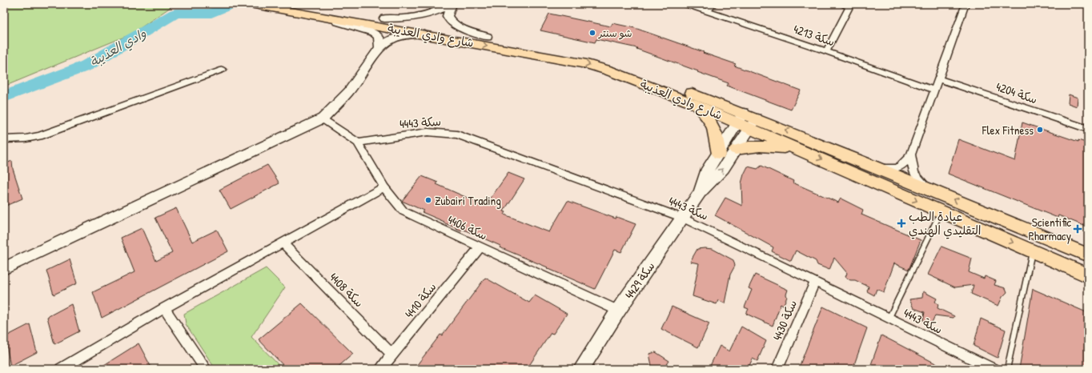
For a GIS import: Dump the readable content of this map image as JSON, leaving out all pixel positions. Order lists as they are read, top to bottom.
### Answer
{
  "streets": {
    "main road": ["شارع وادي العذيبة"],
    "street": [
      "سكة 4213",
      "سكة 4204",
      "سكة 4443",
      "سكة 4406",
      "سكة 4429",
      "سكة 4408",
      "سكة 4410",
      "سكة 4430"
    ]
  },
  "crossings": [
    ["شارع وادي العذيبة", "سكة 4429"],
    ["سكة 4443", "سكة 4406"],
    ["سكة 4443", "سكة 4429"],
    ["سكة 4443", "سكة 4430"],
    ["سكة 4406", "سكة 4429"],
    ["سكة 4406", "سكة 4410"],
    ["سكة 4408", "سكة 4410"]
  ],
  "water": ["وادي العذيبة"],
  "places": {
    "other": ["شو سنتر", "Flex Fitness", "Zubairi Trading"],
    "health": ["عيادة الطب التقليدي الهندي", "Scientific Pharmacy"]
  }
}
